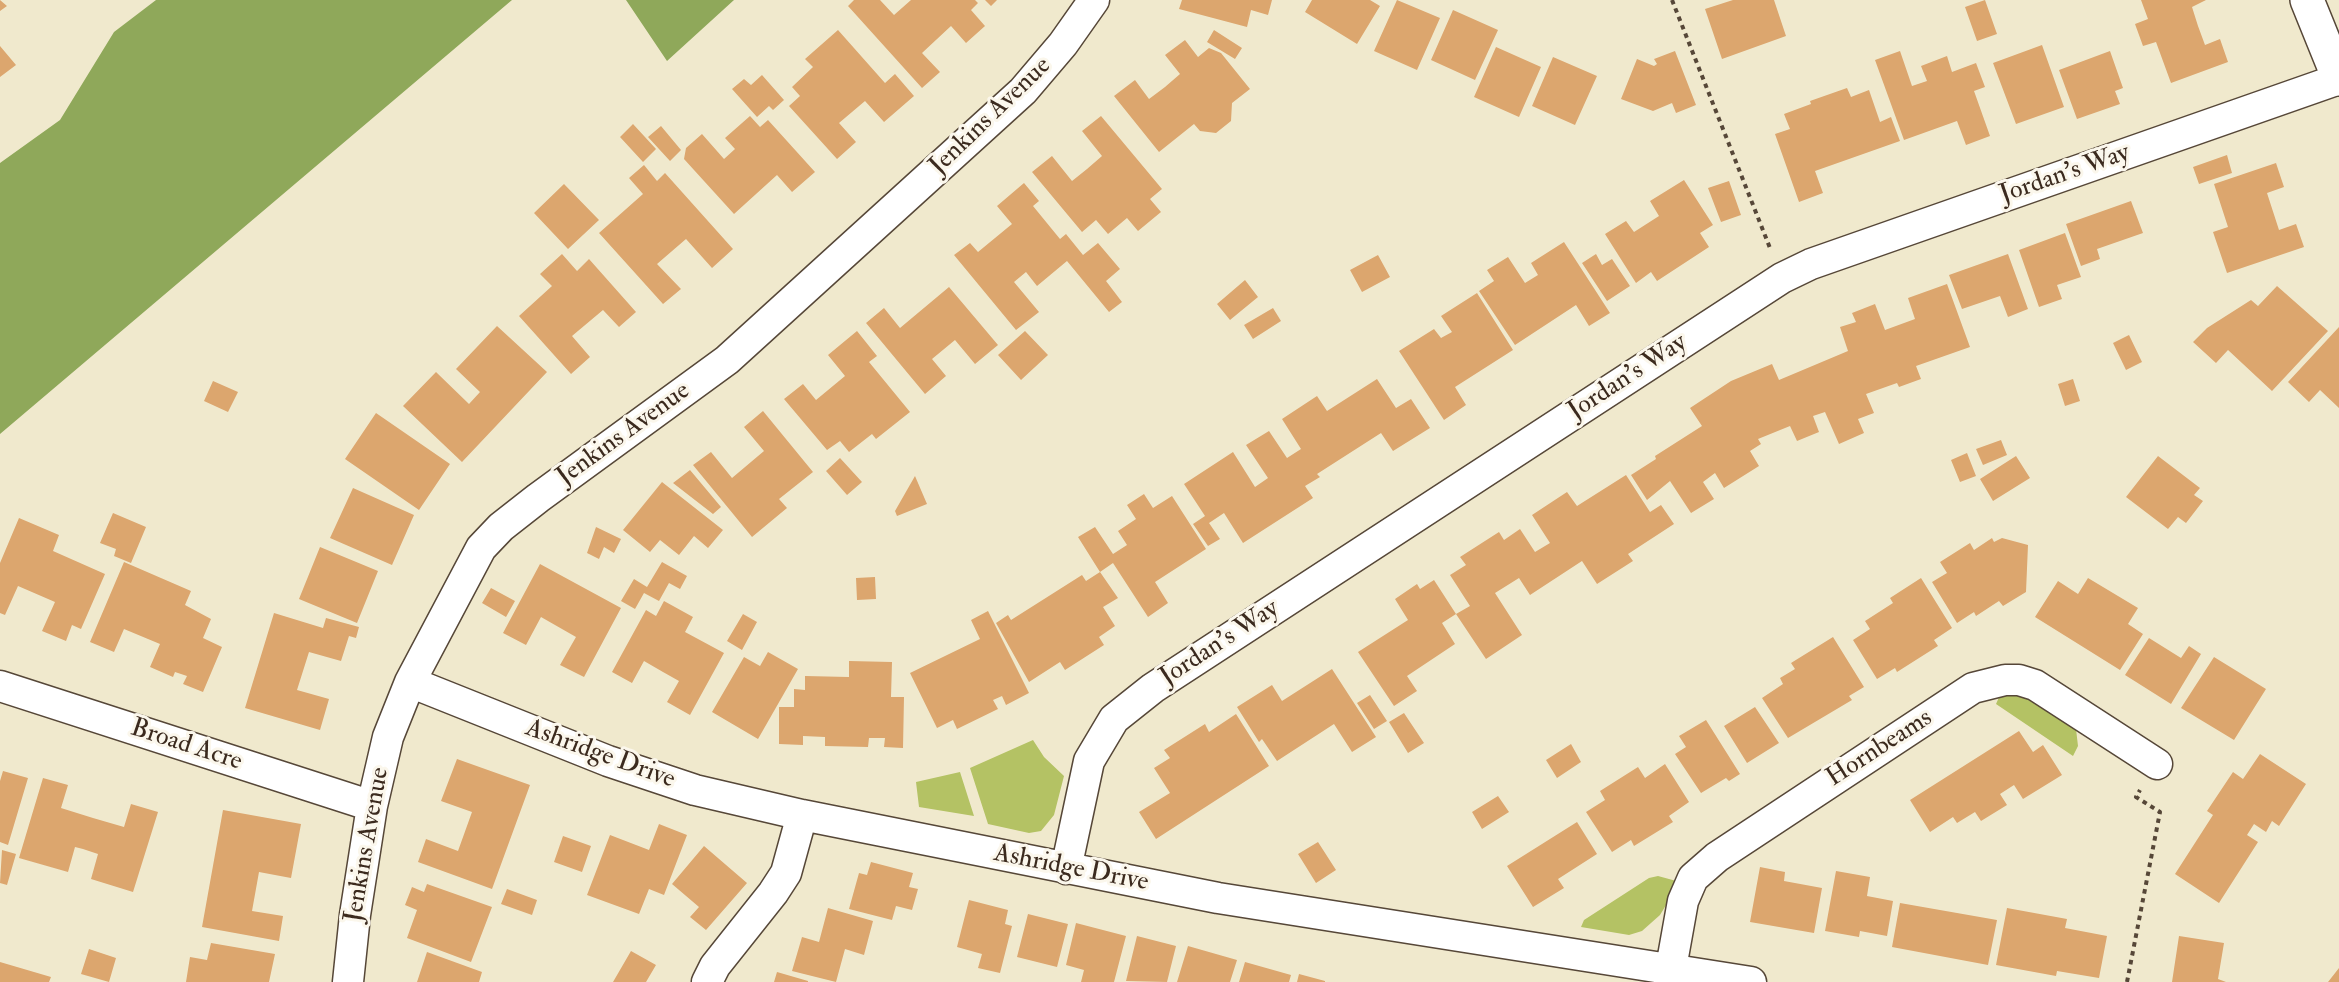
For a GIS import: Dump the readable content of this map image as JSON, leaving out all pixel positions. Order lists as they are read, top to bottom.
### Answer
{
  "streets": {
    "street": [
      "Jenkins Avenue",
      "Jordan's Way",
      "Broad Acre",
      "Hornbeams",
      "Ashridge Drive"
    ]
  },
  "crossings": [
    ["Jenkins Avenue", "Broad Acre"],
    ["Jenkins Avenue", "Ashridge Drive"],
    ["Jordan's Way", "Ashridge Drive"],
    ["Hornbeams", "Ashridge Drive"]
  ]
}
